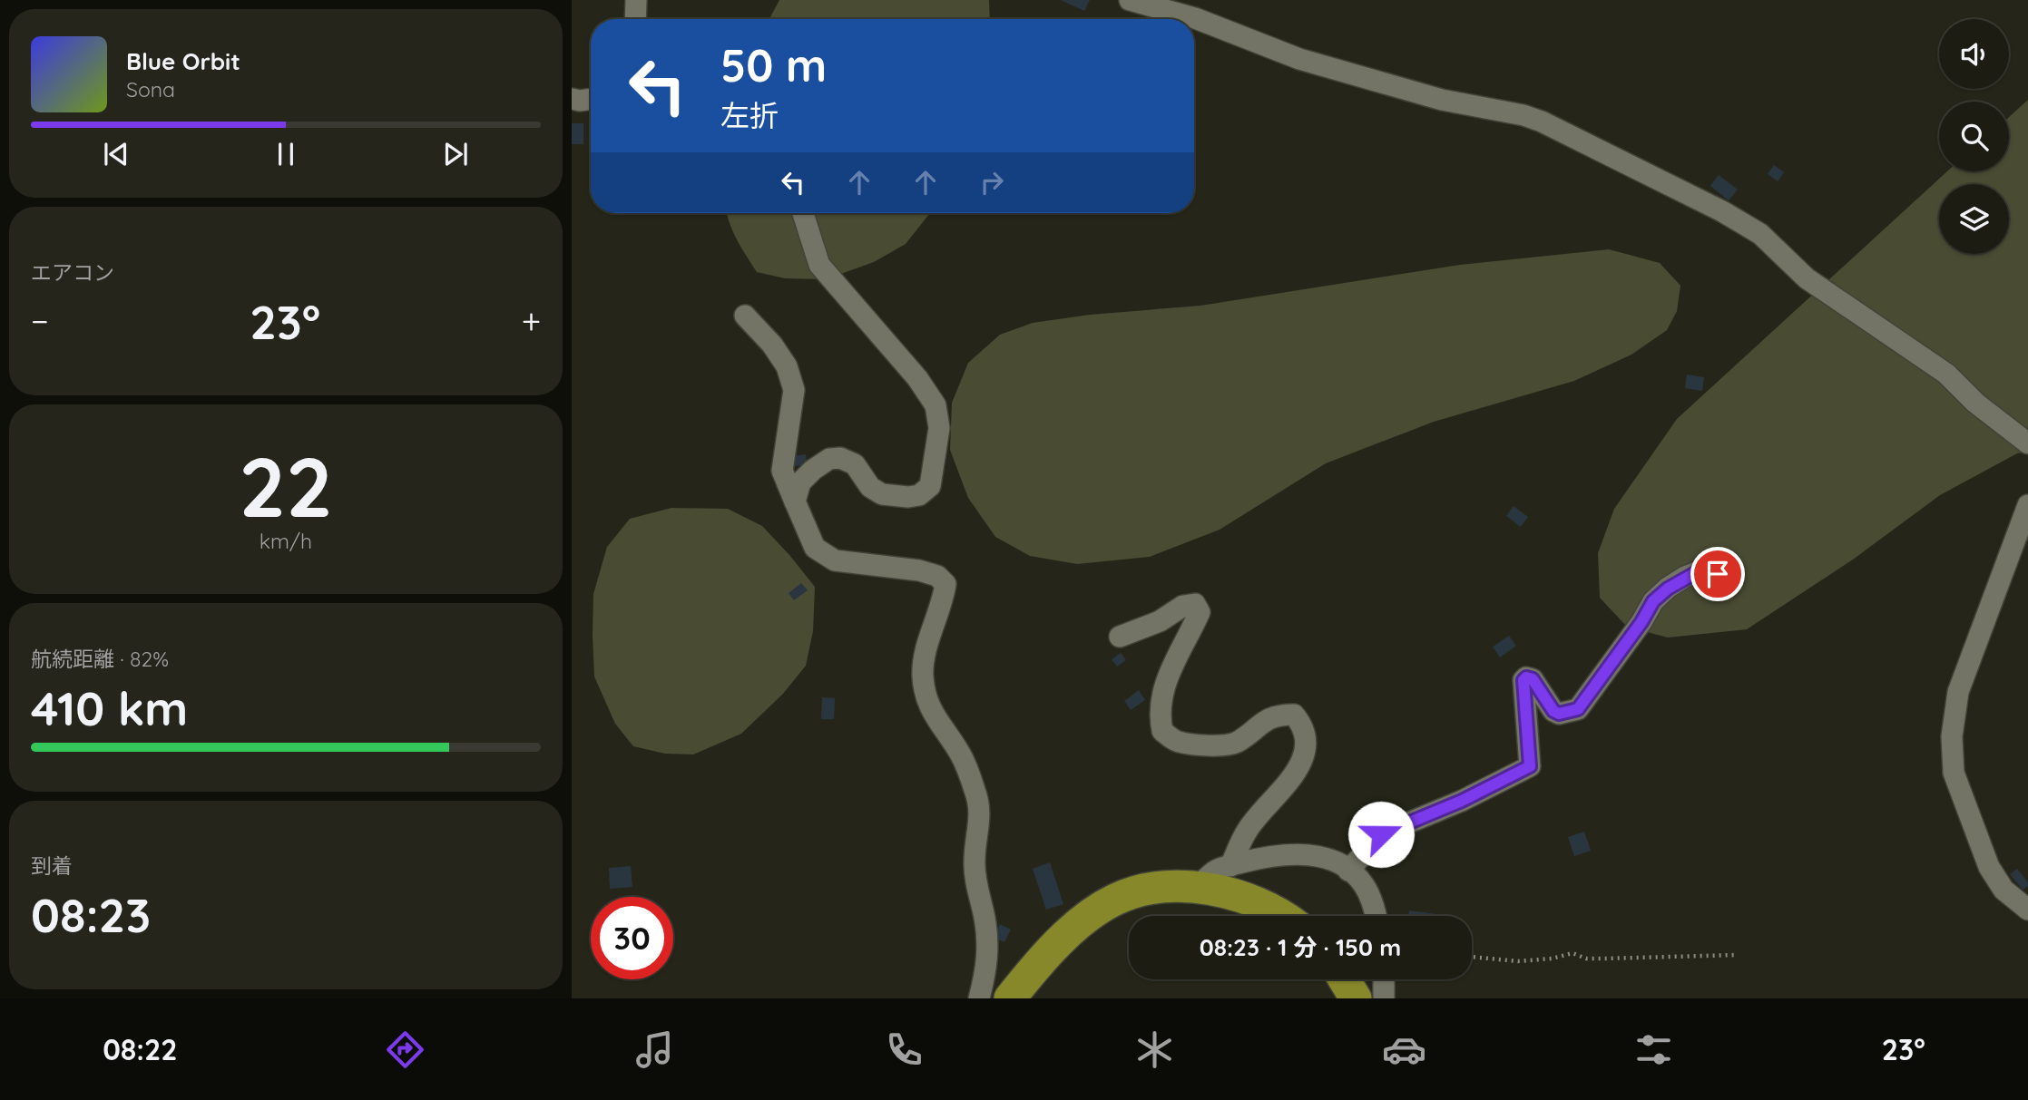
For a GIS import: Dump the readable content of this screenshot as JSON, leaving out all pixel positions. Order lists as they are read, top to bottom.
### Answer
{
  "page": {
    "turn": ["50 m", "左折"],
    "song": ["Blue Orbit", "Sona"],
    "tile": [
      "エアコン",
      ["22", "km/h"],
      ["航続距離 · 82%", "410 km"],
      ["到着", "08:23"]
    ],
    "heat": ["−", "23°", "+"],
    "limit": "30",
    "trip": "08:23 · 1 分 · 150 m",
    "tabs": ["08:22", "23°"]
  }
}
